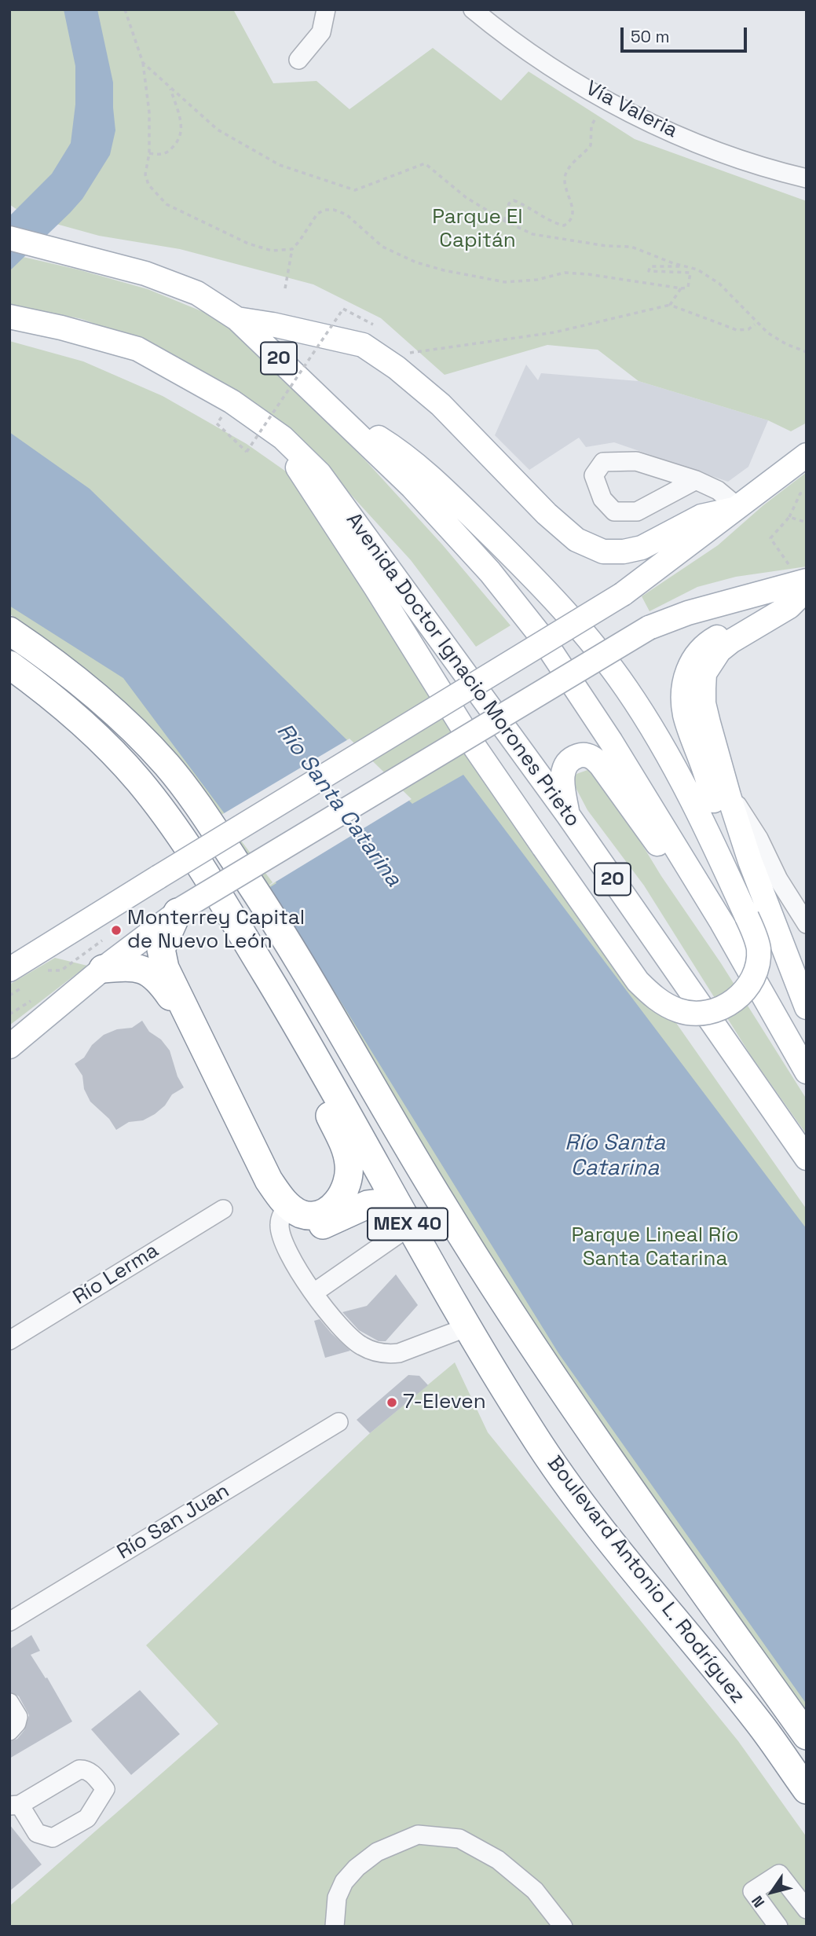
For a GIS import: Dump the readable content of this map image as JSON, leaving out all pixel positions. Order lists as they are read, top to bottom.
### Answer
{
  "streets": {
    "highway": ["MEX 40", "Boulevard Antonio L. Rodríguez"],
    "main road": ["20", "Avenida Doctor Ignacio Morones Prieto"],
    "street": ["Vía Valeria", "Río Lerma", "Río San Juan"]
  },
  "water": ["Río Santa Catarina"],
  "parks": ["Parque El Capitán", "Parque Lineal Río Santa Catarina"],
  "places": ["Monterrey Capital de Nuevo León", "7-Eleven"],
  "scale_bar": "50 m",
  "north": "bottom left"
}
